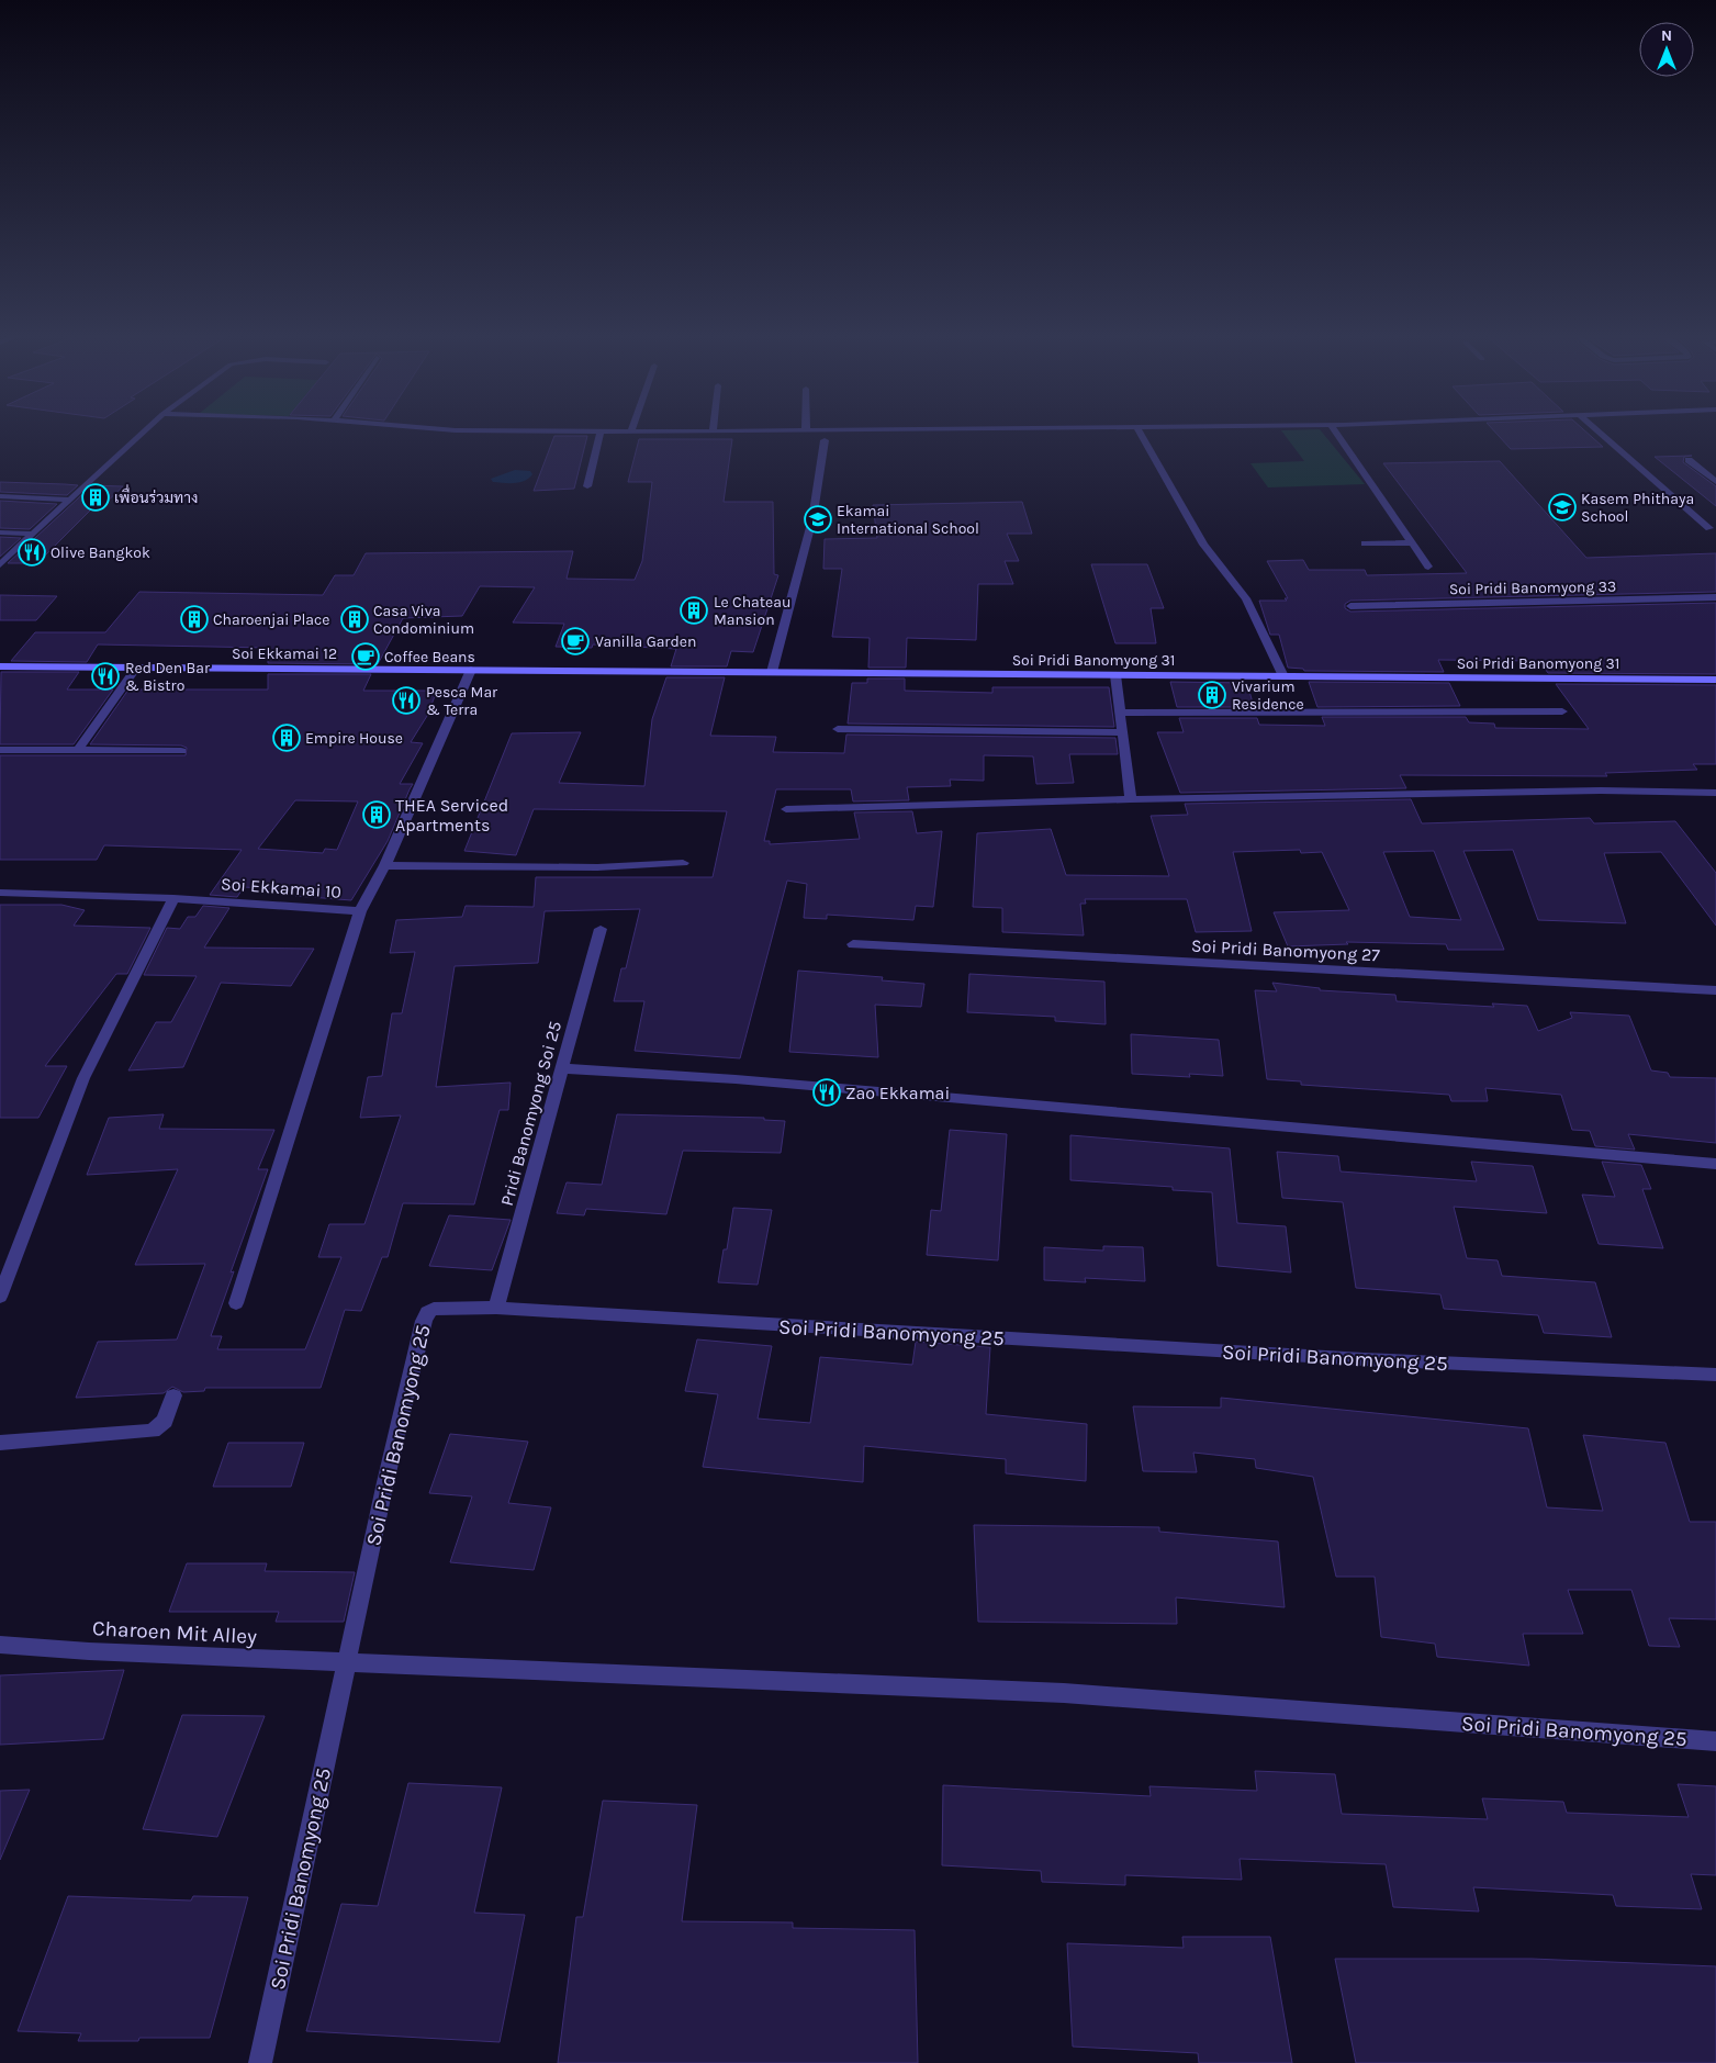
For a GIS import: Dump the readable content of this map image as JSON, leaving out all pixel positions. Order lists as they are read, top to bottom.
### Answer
{
  "streets": {
    "street": [
      "Soi Pridi Banomyong 33",
      "Soi Ekkamai 12",
      "Soi Pridi Banomyong 31",
      "Soi Ekkamai 10",
      "Soi Pridi Banomyong 27",
      "Pridi Banomyong Soi 25",
      "Soi Pridi Banomyong 25",
      "Charoen Mit Alley"
    ]
  },
  "crossings": [
    ["Soi Ekkamai 12", "Soi Pridi Banomyong 31"],
    ["Soi Ekkamai 12", "Soi Ekkamai 10"],
    ["Soi Pridi Banomyong 31", "Soi Ekkamai 10"],
    ["Pridi Banomyong Soi 25", "Soi Pridi Banomyong 25"],
    ["Soi Pridi Banomyong 25", "Charoen Mit Alley"]
  ],
  "places": {
    "building": [
      "เพื่อนร่วมทาง",
      "Le Chateau Mansion",
      "Charoenjai Place",
      "Casa Viva Condominium",
      "Vivarium Residence",
      "Empire House",
      "THEA Serviced Apartments"
    ],
    "school or university": ["Kasem Phithaya School", "Ekamai International School"],
    "restaurant": [
      "Olive Bangkok",
      "Red Den Bar & Bistro",
      "Pesca Mar & Terra",
      "Zao Ekkamai"
    ],
    "cafe": ["Vanilla Garden", "Coffee Beans"]
  },
  "north": "top"
}
